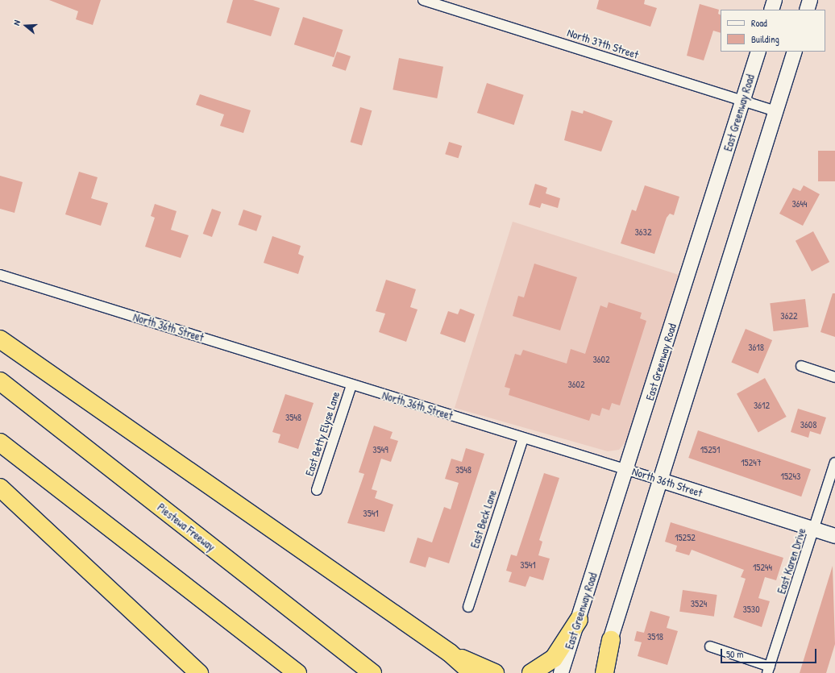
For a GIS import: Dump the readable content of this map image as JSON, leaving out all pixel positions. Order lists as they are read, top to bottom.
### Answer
{
  "streets": {
    "highway": ["Piestewa Freeway"],
    "main road": ["East Greenway Road", "North 36th Street"],
    "street": [
      "North 37th Street",
      "East Betty Elyse Lane",
      "East Beck Lane",
      "East Karen Drive"
    ]
  },
  "crossings": [
    ["North 37th Street", "East Greenway Road"],
    ["East Greenway Road", "North 36th Street"],
    ["North 36th Street", "East Betty Elyse Lane"],
    ["North 36th Street", "East Beck Lane"],
    ["North 36th Street", "East Karen Drive"]
  ],
  "house_numbers": [
    "3644",
    "3632",
    "3622",
    "3618",
    "3602",
    "3602",
    "3612",
    "3548",
    "3608",
    "3549",
    "15251",
    "15247",
    "3548",
    "15243",
    "3541",
    "15252",
    "3541",
    "15244",
    "3524",
    "3530",
    "3518"
  ],
  "legend": ["Road", "Building"],
  "scale_bar": "50 m",
  "north": "left"
}
